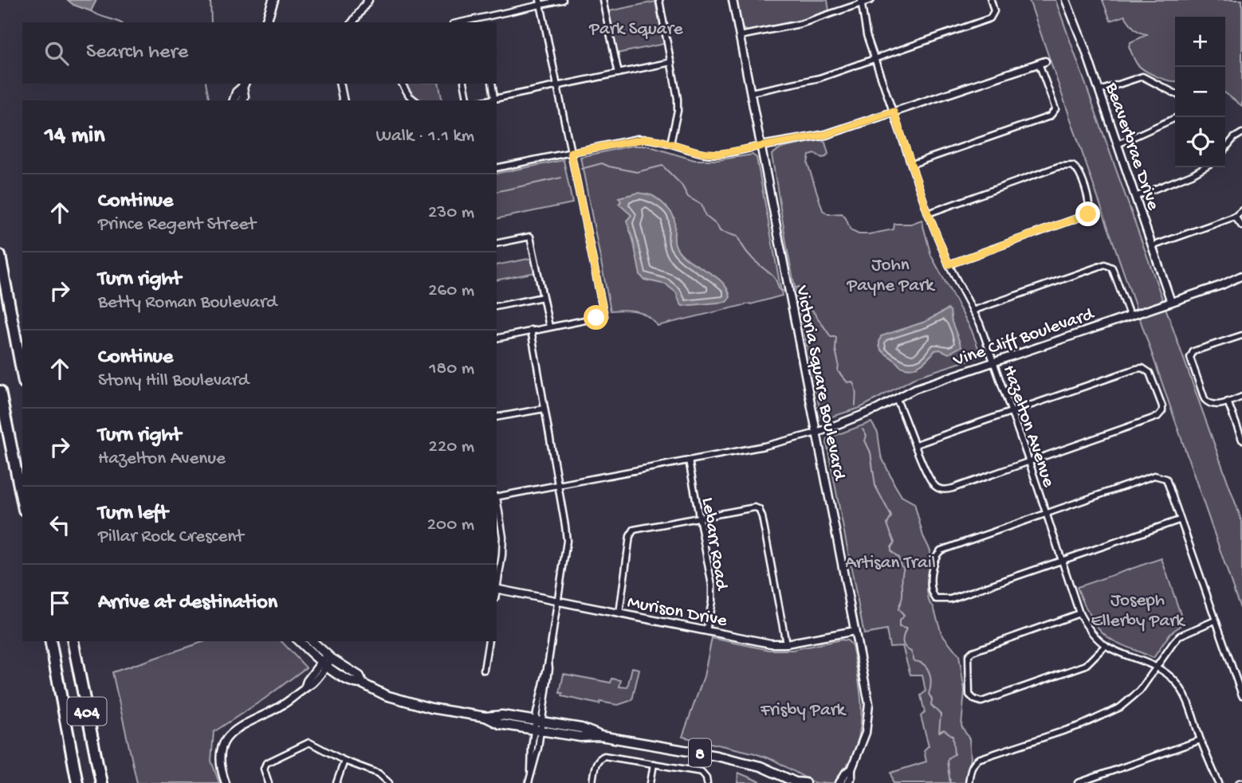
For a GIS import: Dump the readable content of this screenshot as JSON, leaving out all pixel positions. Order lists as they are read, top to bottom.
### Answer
{
  "streets": {
    "highway": ["404"],
    "main road": ["8"],
    "street": [
      "Beaverbrae Drive",
      "Vine Cliff Boulevard",
      "Victoria Square Boulevard",
      "Hazelton Avenue",
      "Lebarr Road",
      "Murison Drive"
    ]
  },
  "crossings": [
    ["Beaverbrae Drive", "Vine Cliff Boulevard"],
    ["Vine Cliff Boulevard", "Victoria Square Boulevard"],
    ["Vine Cliff Boulevard", "Hazelton Avenue"],
    ["Victoria Square Boulevard", "Murison Drive"],
    ["Lebarr Road", "Murison Drive"]
  ],
  "parks": [
    "Park Square",
    "John Payne Park",
    "Artisan Trail",
    "Joseph Ellerby Park",
    "Frisby Park"
  ],
  "page": {
    "map_buttons": ["+", "−"],
    "search": "Search here",
    "heading": ["14 min", "Walk · 1.1 km"],
    "list": [
      ["Continue", "Prince Regent Street", "230 m"],
      ["Turn right", "Betty Roman Boulevard", "260 m"],
      ["Continue", "Stony Hill Boulevard", "180 m"],
      ["Turn right", "Hazelton Avenue", "220 m"],
      ["Turn left", "Pillar Rock Crescent", "200 m"],
      "Arrive at destination"
    ]
  }
}
